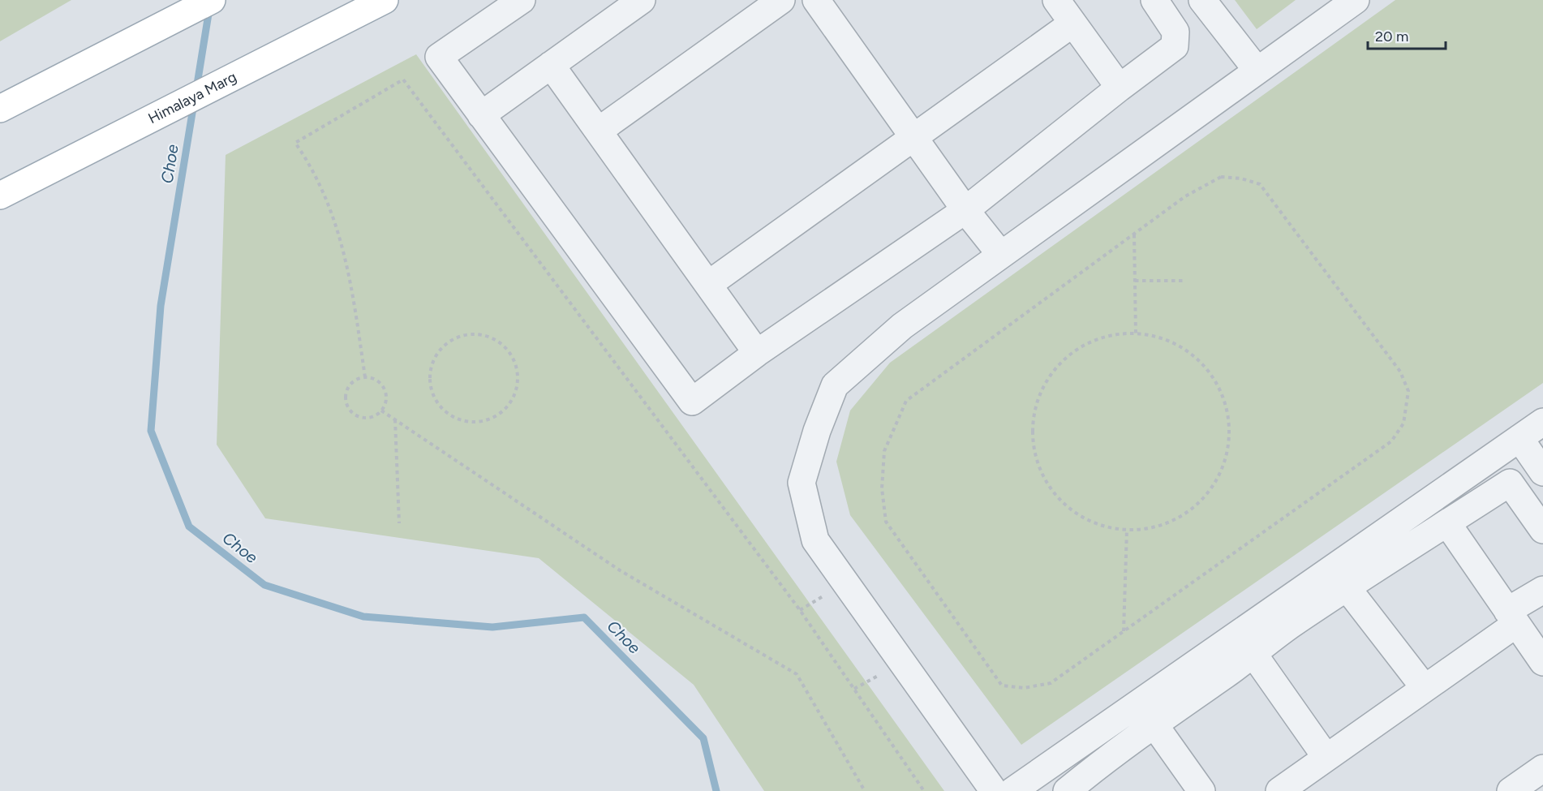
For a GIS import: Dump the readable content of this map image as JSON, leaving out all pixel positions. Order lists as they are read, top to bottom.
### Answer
{
  "streets": {
    "main road": ["Himalaya Marg"]
  },
  "water": ["Choe"],
  "scale_bar": "20 m"
}
